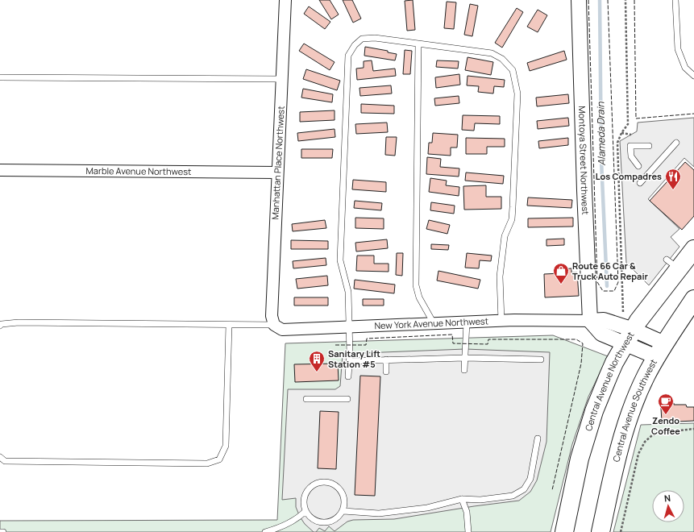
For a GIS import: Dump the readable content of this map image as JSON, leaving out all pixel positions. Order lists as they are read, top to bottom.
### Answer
{
  "streets": {
    "main road": ["Central Avenue Northwest", "Central Avenue Southwest"],
    "street": [
      "Montoya Street Northwest",
      "Manhattan Place Northwest",
      "Marble Avenue Northwest",
      "New York Avenue Northwest"
    ]
  },
  "crossings": [
    ["Montoya Street Northwest", "New York Avenue Northwest"],
    ["Manhattan Place Northwest", "Marble Avenue Northwest"],
    ["Manhattan Place Northwest", "New York Avenue Northwest"]
  ],
  "water": ["Alameda Drain"],
  "places": {
    "restaurant": ["Los Compadres"],
    "shop": ["Route 66 Car & Truck Auto Repair"],
    "building": ["Sanitary Lift Station #5"],
    "cafe": ["Zendo Coffee"]
  },
  "north": "top"
}
